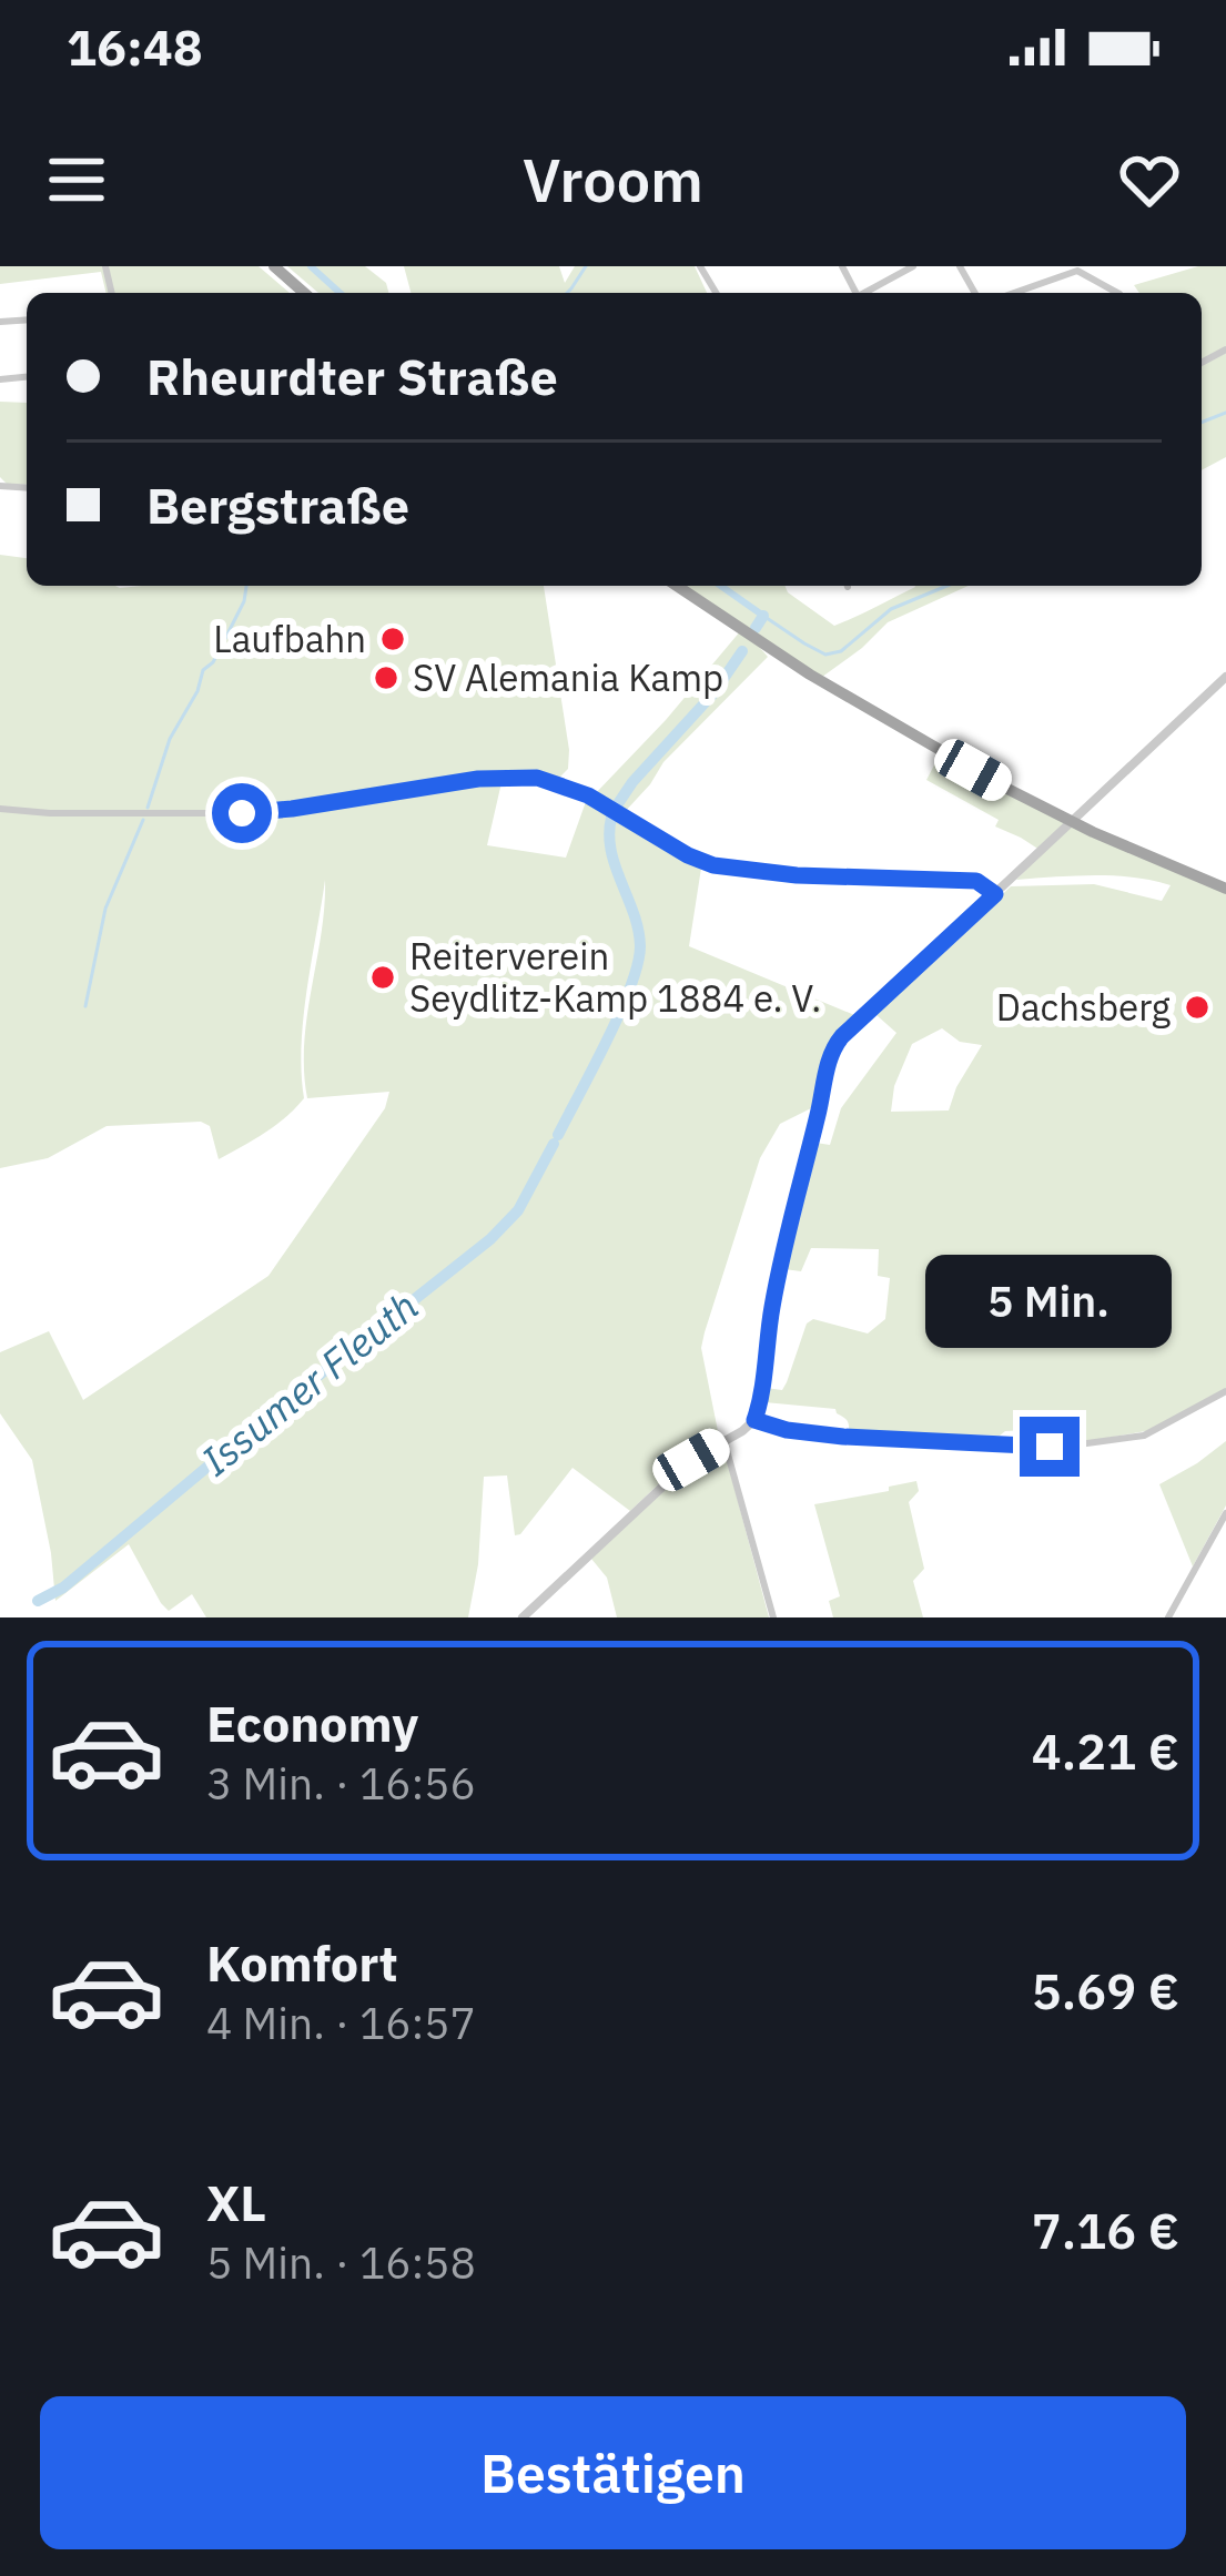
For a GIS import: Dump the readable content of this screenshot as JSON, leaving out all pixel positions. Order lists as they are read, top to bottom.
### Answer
{
  "water": ["Issumer Fleuth"],
  "places": [
    "Laufbahn",
    "SV Alemania Kamp",
    "Reiterverein Seydlitz-Kamp 1884 e. V.",
    "Dachsberg"
  ],
  "page": {
    "status": "16:48",
    "header": "Vroom",
    "banner": ["Rheurdter Straße", "Bergstraße"],
    "bubble": "5 Min.",
    "list": [
      {
        "name": "Economy",
        "note": "3 Min. · 16:56",
        "value": "4.21 €"
      },
      {
        "name": "Komfort",
        "note": "4 Min. · 16:57",
        "value": "5.69 €"
      },
      {
        "name": "XL",
        "note": "5 Min. · 16:58",
        "value": "7.16 €"
      }
    ],
    "buttons": "Bestätigen"
  }
}
